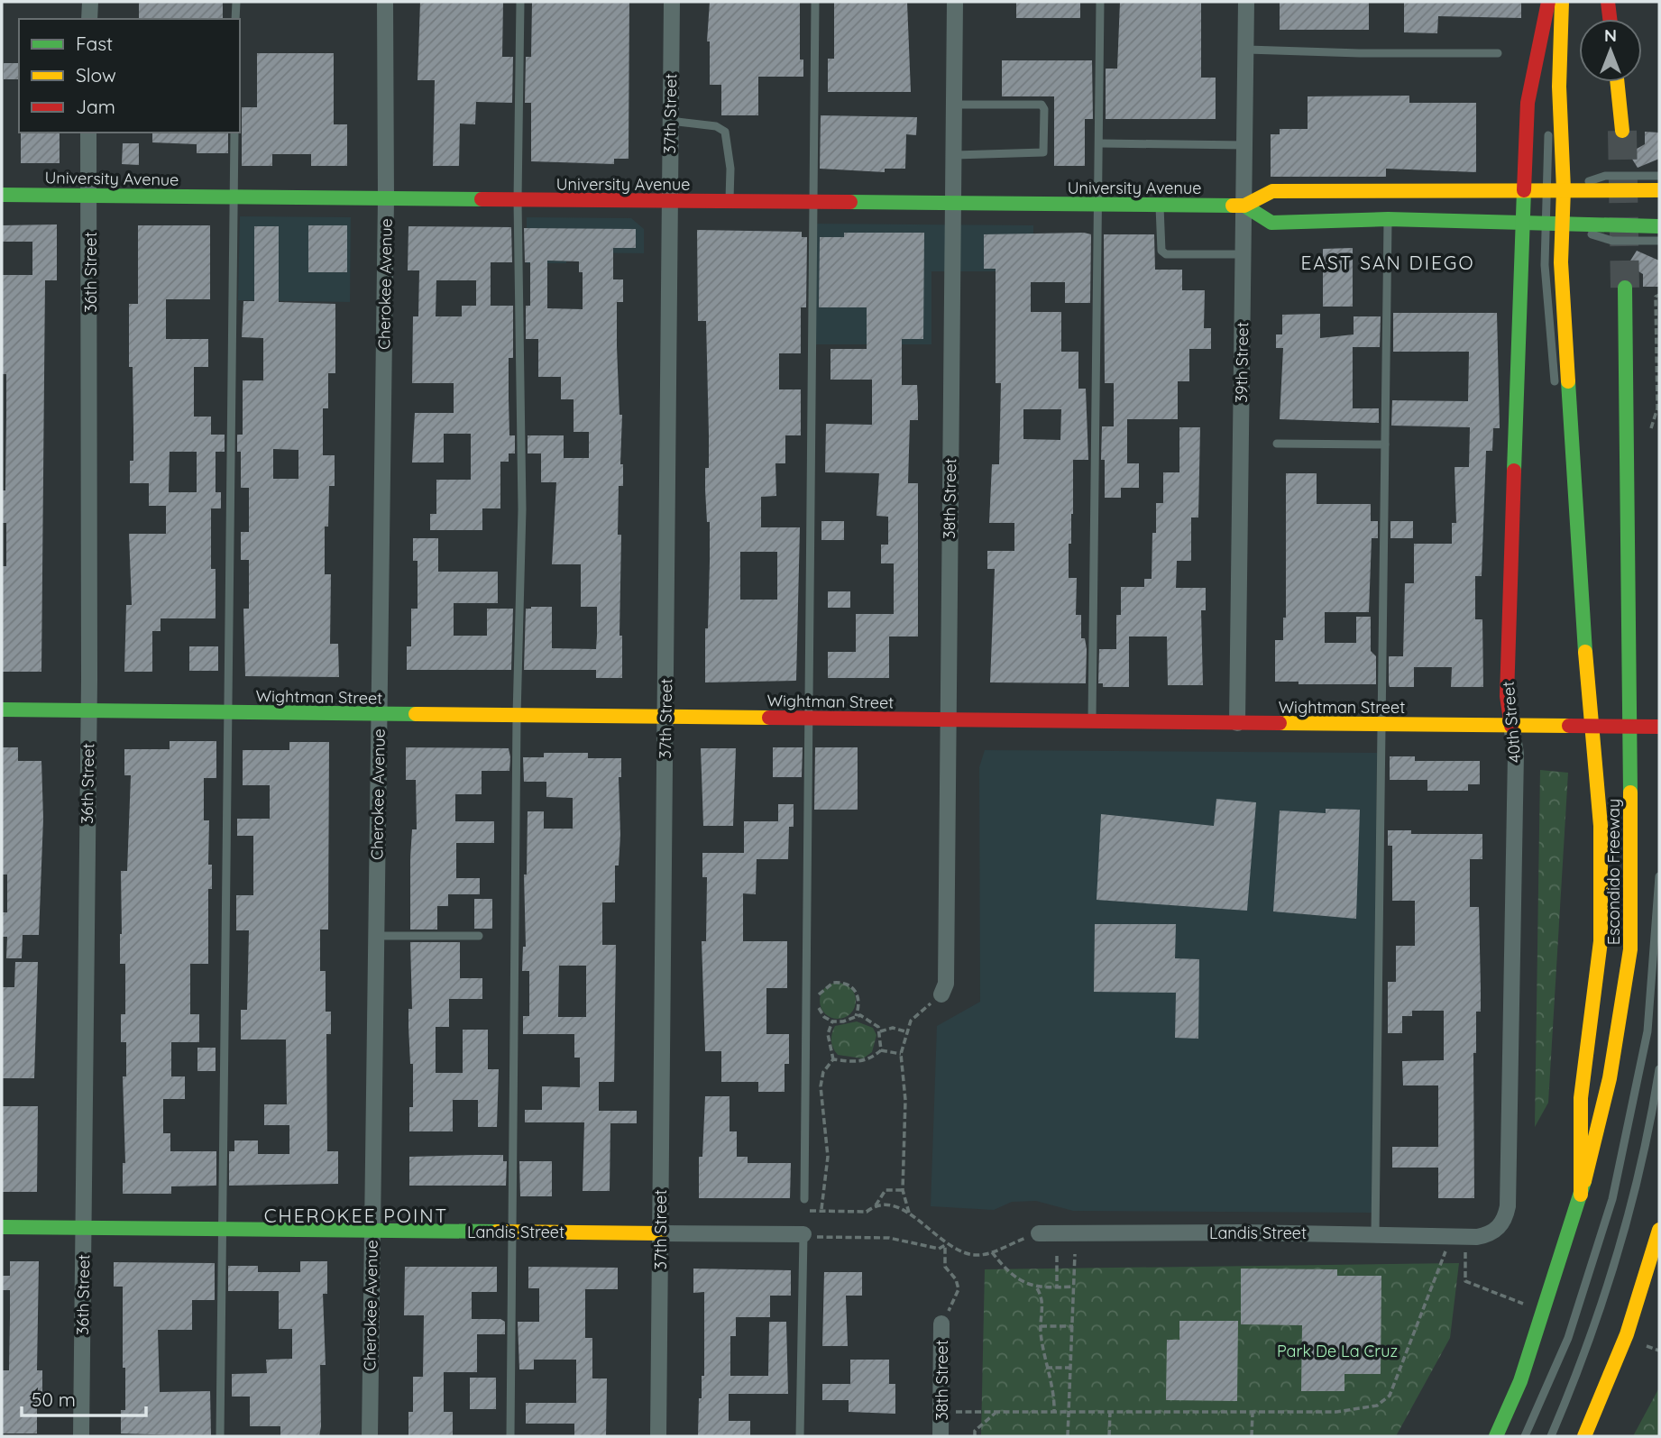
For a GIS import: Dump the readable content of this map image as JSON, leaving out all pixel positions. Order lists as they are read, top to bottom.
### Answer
{
  "streets": {
    "main road": [
      "University Avenue",
      "Wightman Street",
      "40th Street",
      "Escondido Freeway",
      "Landis Street"
    ],
    "street": [
      "37th Street",
      "36th Street",
      "Cherokee Avenue",
      "39th Street",
      "38th Street"
    ]
  },
  "crossings": [
    ["37th Street", "University Avenue"],
    ["37th Street", "Wightman Street"],
    ["37th Street", "Landis Street"],
    ["University Avenue", "36th Street"],
    ["University Avenue", "Cherokee Avenue"],
    ["University Avenue", "39th Street"],
    ["University Avenue", "38th Street"],
    ["University Avenue", "40th Street"],
    ["36th Street", "Wightman Street"],
    ["36th Street", "Landis Street"],
    ["Cherokee Avenue", "Wightman Street"],
    ["Cherokee Avenue", "Landis Street"],
    ["39th Street", "Wightman Street"],
    ["38th Street", "Wightman Street"],
    ["Wightman Street", "40th Street"],
    ["40th Street", "Landis Street"]
  ],
  "districts": ["EAST SAN DIEGO", "CHEROKEE POINT"],
  "parks": ["Park De La Cruz"],
  "legend": ["Fast", "Slow", "Jam"],
  "scale_bar": "50 m",
  "north": "top"
}
